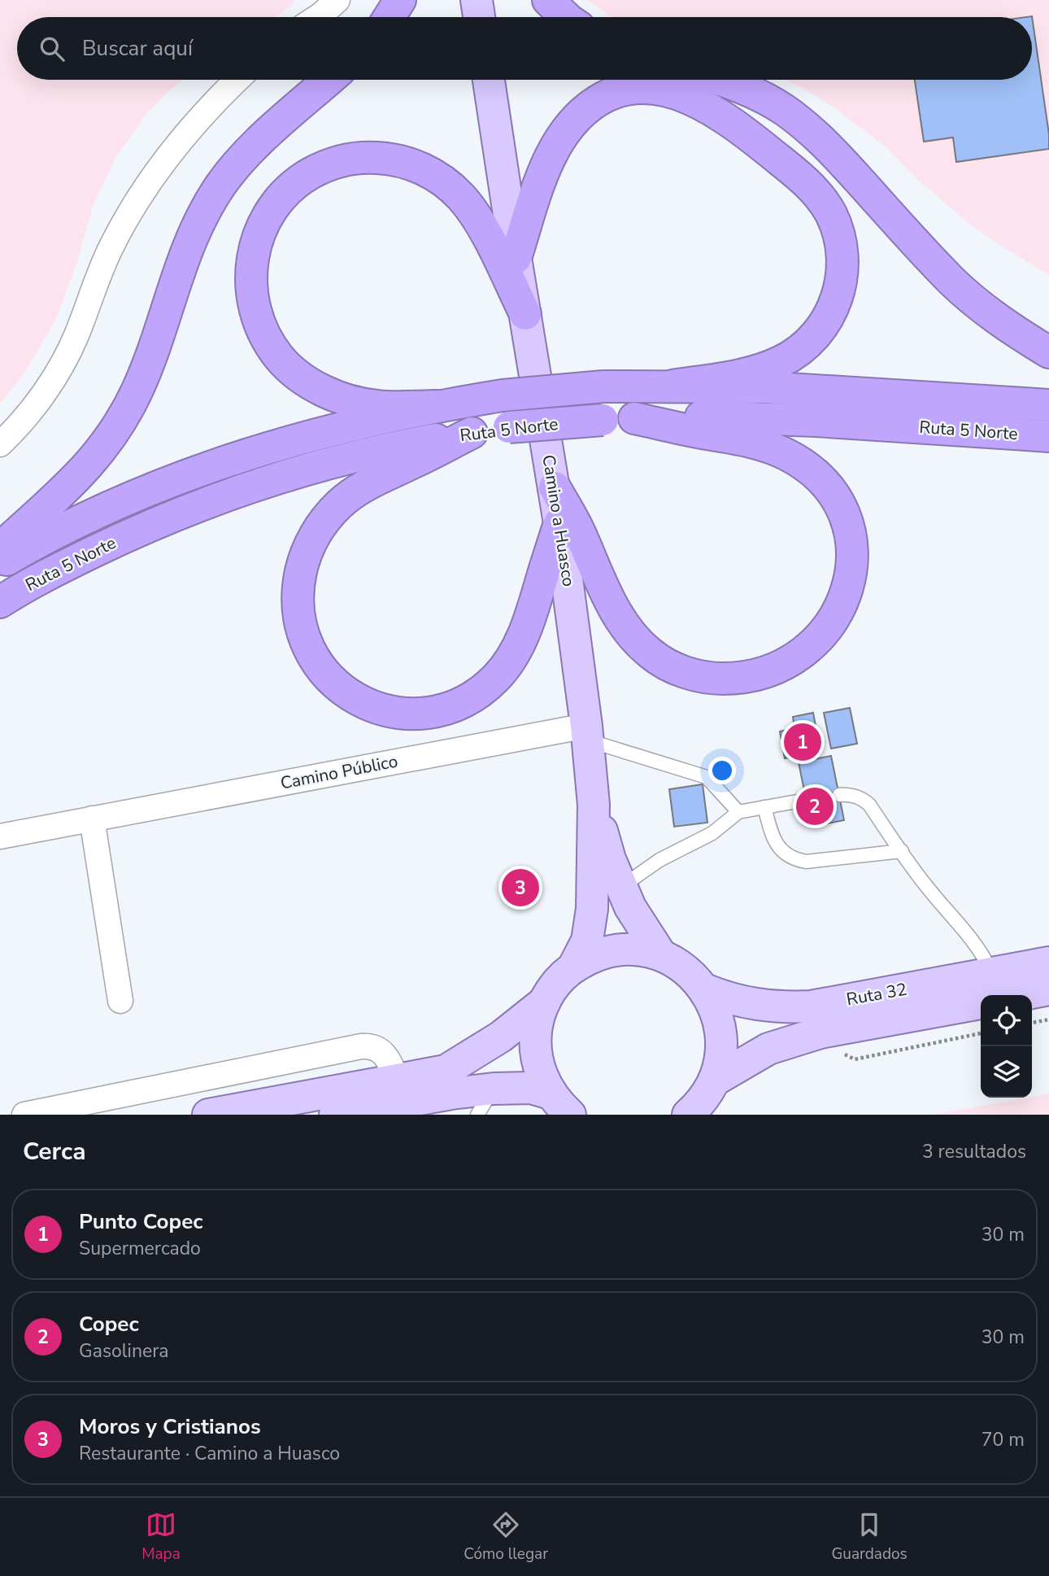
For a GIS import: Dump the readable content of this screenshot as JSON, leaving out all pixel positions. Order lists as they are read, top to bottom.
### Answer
{
  "streets": {
    "highway": ["Ruta 5 Norte"],
    "main road": ["Camino a Huasco", "Ruta 32"],
    "street": ["Camino Público"]
  },
  "crossings": [
    ["Camino a Huasco", "Camino Público"]
  ],
  "page": {
    "search": "Buscar aquí",
    "pins": ["1", "2", "3"],
    "heading": ["Cerca", "3 resultados"],
    "list": [
      {
        "mark": "1",
        "name": "Punto Copec",
        "note": "Supermercado",
        "value": "30 m"
      },
      {
        "mark": "2",
        "name": "Copec",
        "note": "Gasolinera",
        "value": "30 m"
      },
      {
        "mark": "3",
        "name": "Moros y Cristianos",
        "note": "Restaurante · Camino a Huasco",
        "value": "70 m"
      }
    ],
    "nav": ["Mapa", "Cómo llegar", "Guardados"]
  }
}
